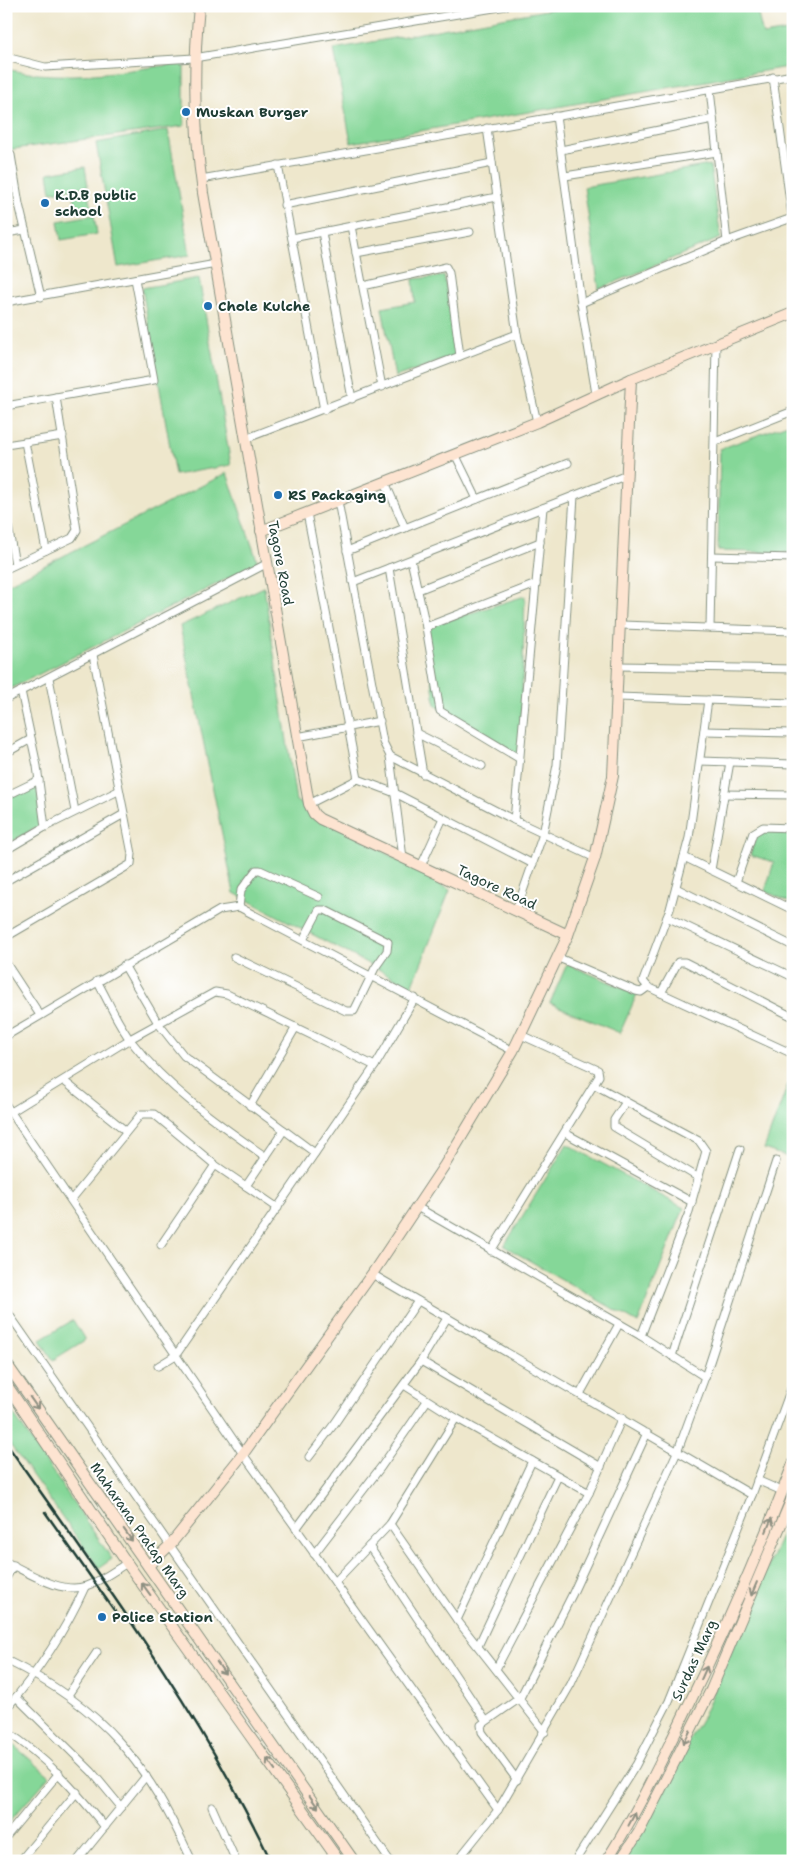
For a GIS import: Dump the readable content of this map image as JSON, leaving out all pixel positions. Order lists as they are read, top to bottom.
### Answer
{
  "streets": {
    "street": ["Tagore Road", "Maharana Pratap Marg", "Surdas Marg"]
  },
  "places": [
    "Muskan Burger",
    "K.D.B public school",
    "Chole Kulche",
    "RS Packaging",
    "Police Station"
  ]
}
